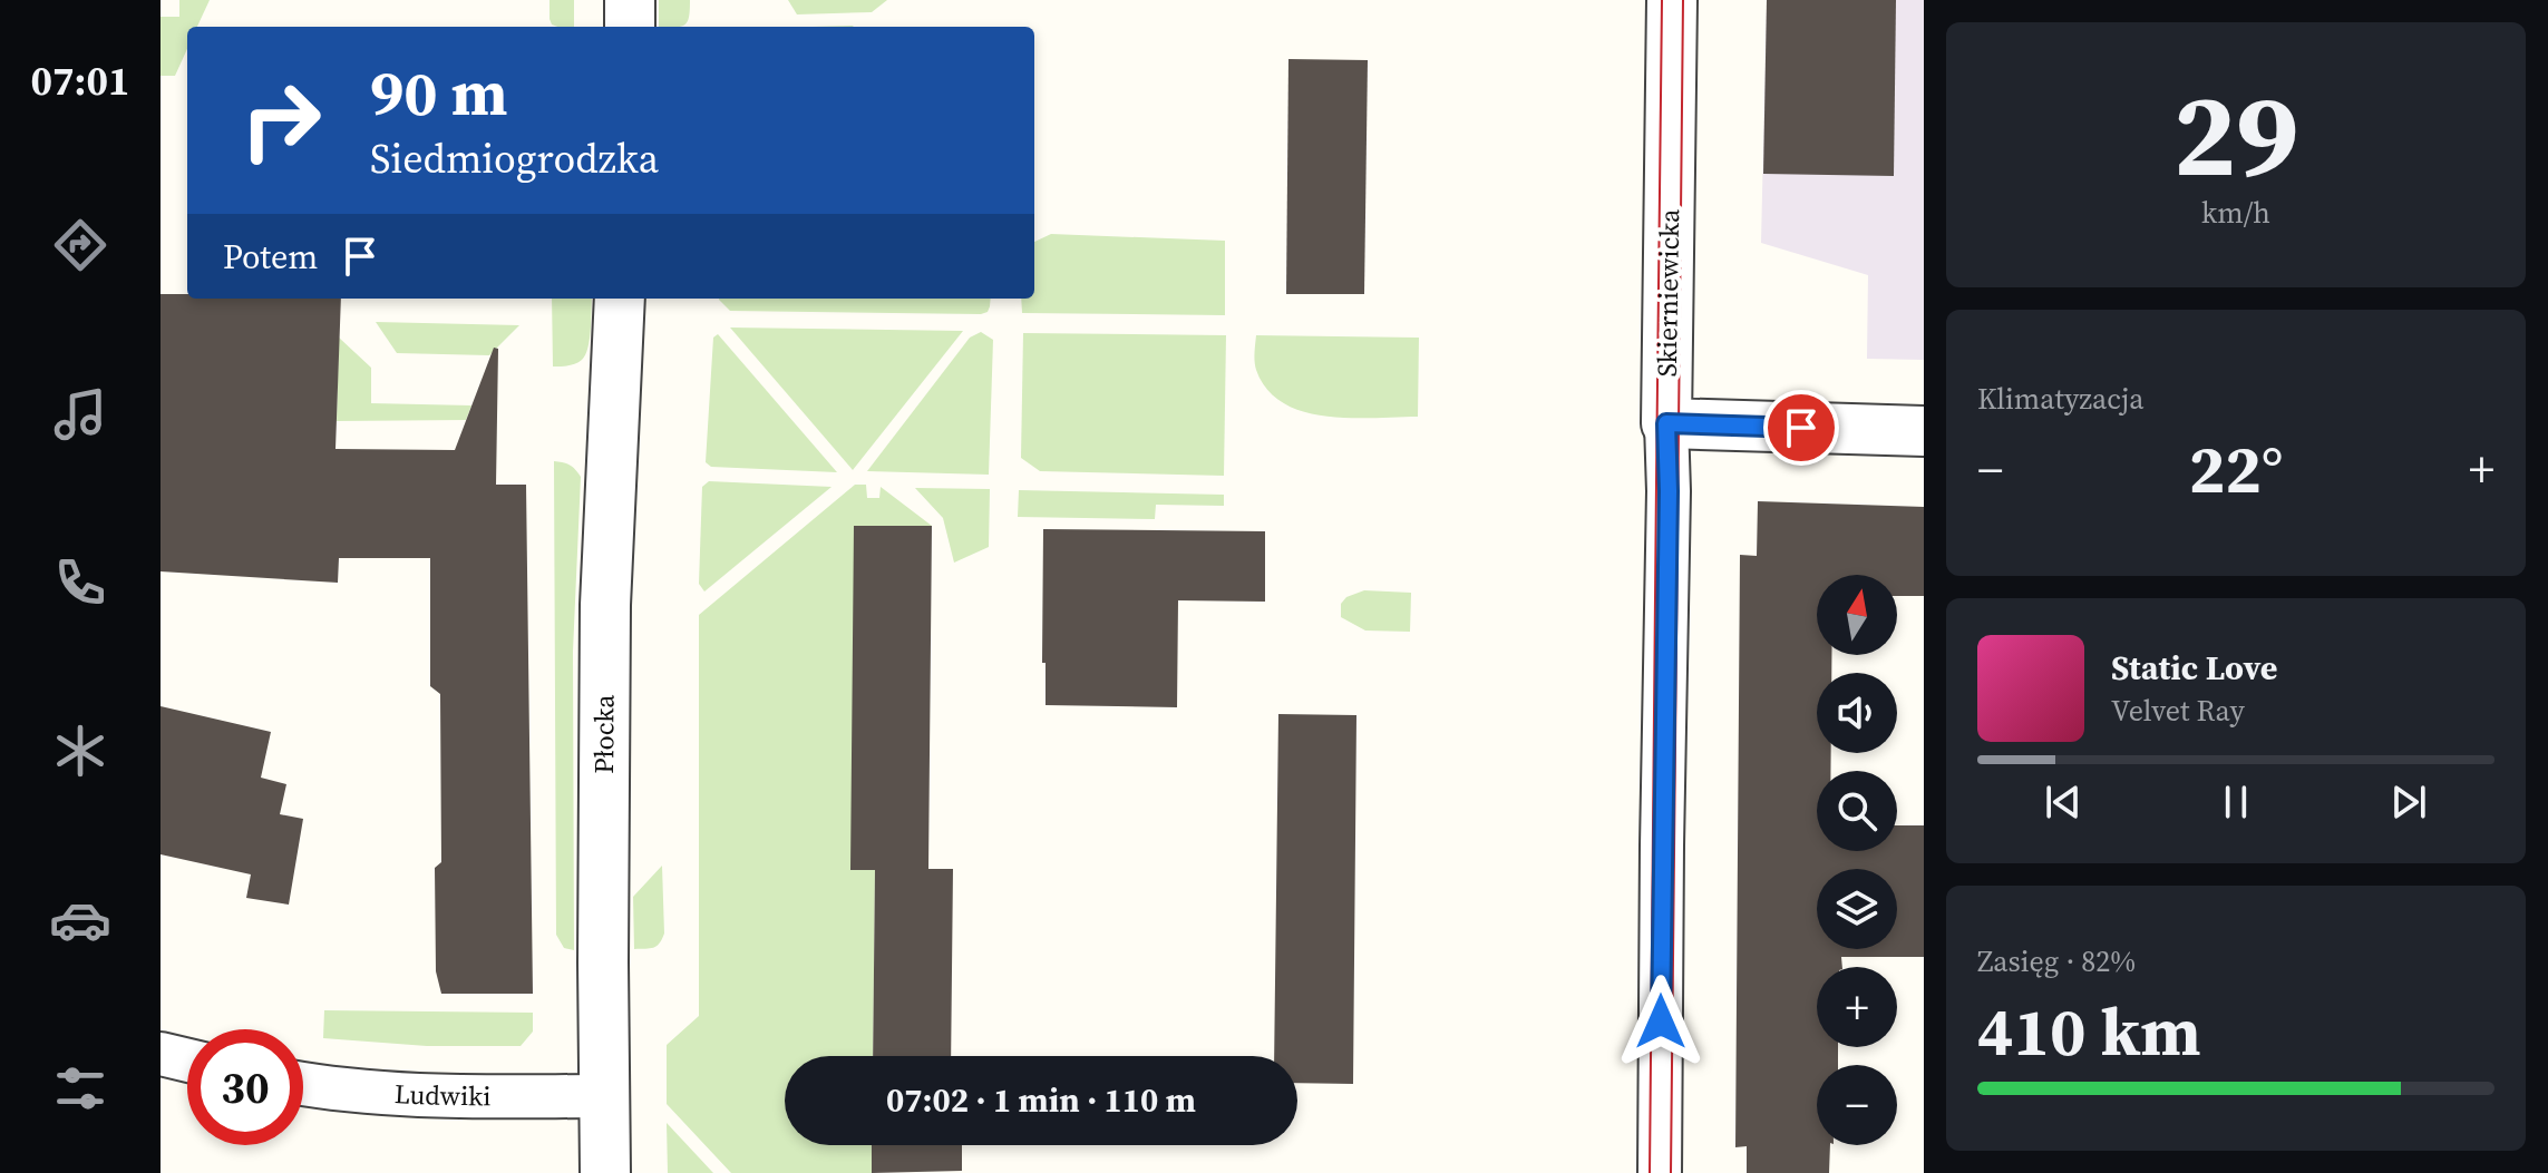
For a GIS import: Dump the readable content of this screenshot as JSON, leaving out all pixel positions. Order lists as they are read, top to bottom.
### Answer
{
  "streets": {
    "street": ["Skierniewicka", "Płocka", "Ludwiki"]
  },
  "crossings": [
    ["Płocka", "Ludwiki"]
  ],
  "north": "top",
  "page": {
    "tabs": "07:01",
    "tile": [
      ["29", "km/h"],
      "Klimatyzacja",
      ["Zasięg · 82%", "410 km"]
    ],
    "turn": ["90 m", "Siedmiogrodzka"],
    "then": "Potem",
    "heat": ["−", "22°", "+"],
    "map_buttons": ["+", "−"],
    "song": ["Static Love", "Velvet Ray"],
    "limit": "30",
    "trip": "07:02 · 1 min · 110 m"
  }
}
